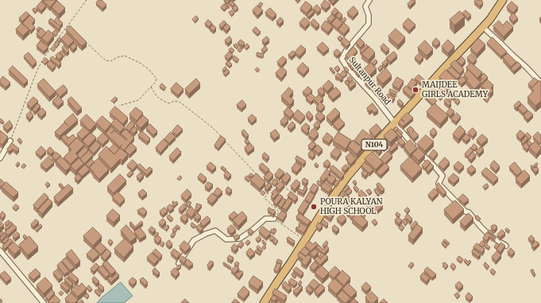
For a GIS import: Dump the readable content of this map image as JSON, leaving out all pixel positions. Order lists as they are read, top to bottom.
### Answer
{
  "streets": {
    "highway": ["N104"],
    "street": ["Sultanpur Road"]
  },
  "crossings": [
    ["Sultanpur Road", "N104"]
  ],
  "places": ["MAIJDEE GIRLS ACADEMY", "POURA KALYAN HIGH SCHOOL"]
}
